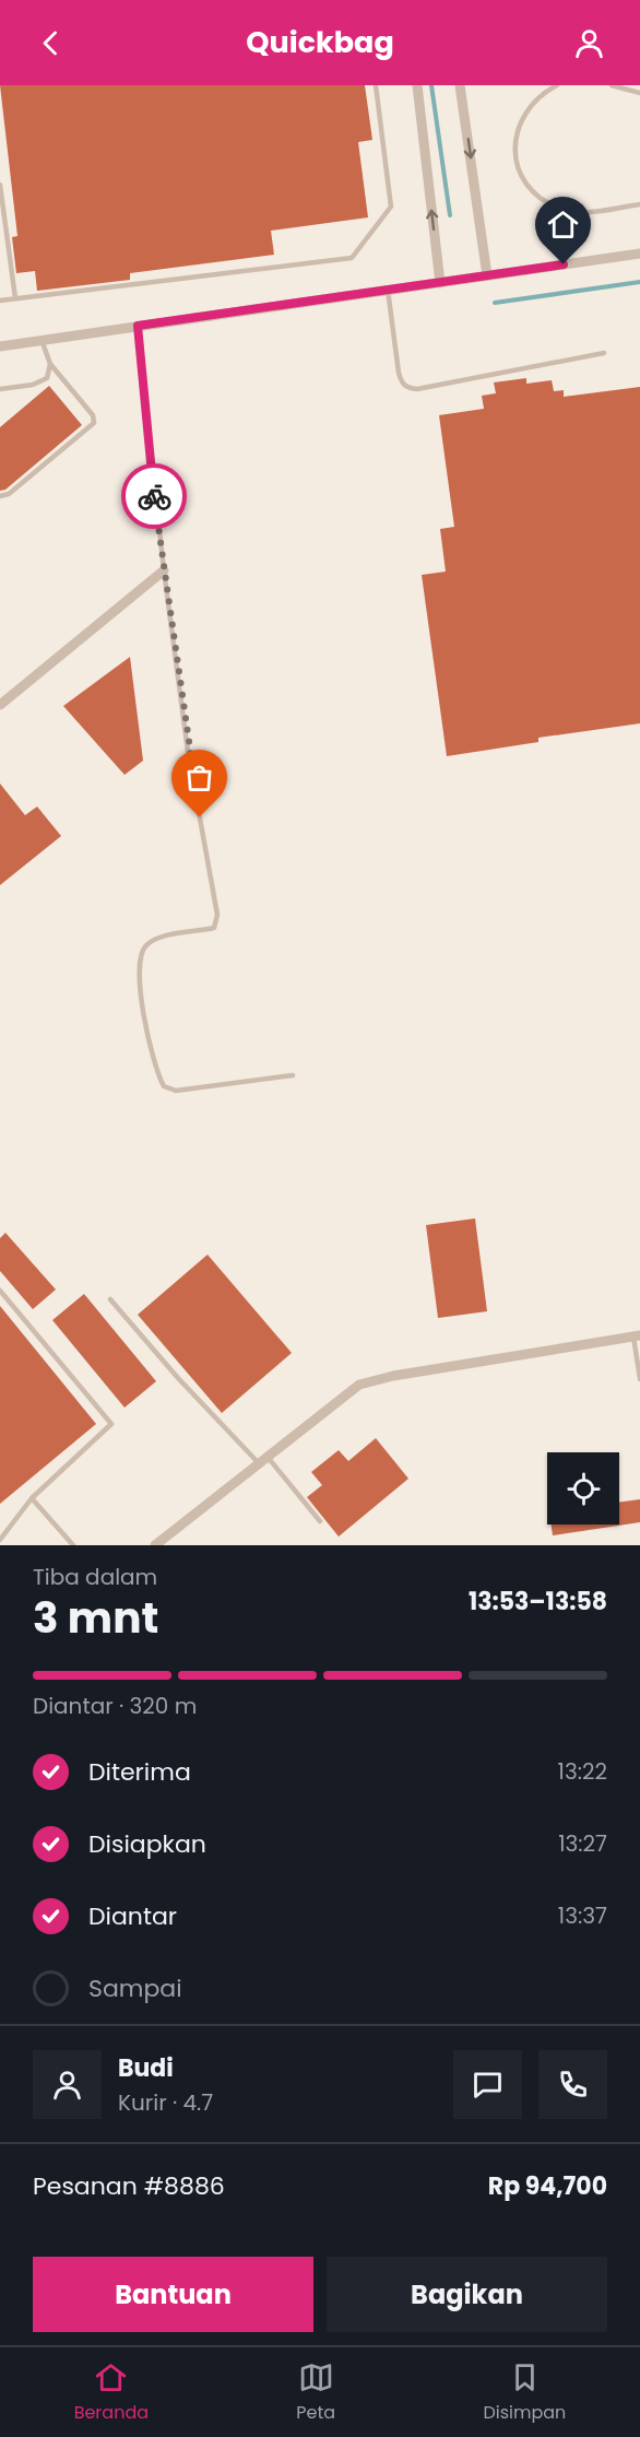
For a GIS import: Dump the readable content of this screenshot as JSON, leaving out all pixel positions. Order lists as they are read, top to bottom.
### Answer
{
  "page": {
    "header": "Quickbag",
    "heading": ["3 mnt", "Tiba dalam", "13:53–13:58"],
    "panel": [
      "Budi",
      "Kurir · 4.7",
      "Pesanan #8886",
      "Rp 94,700"
    ],
    "bar": "Diantar · 320 m",
    "list": [
      ["Diterima", "13:22"],
      ["Disiapkan", "13:27"],
      ["Diantar", "13:37"],
      "Sampai"
    ],
    "buttons": ["Bantuan", "Bagikan"],
    "tabs": ["Beranda", "Peta", "Disimpan"]
  }
}
